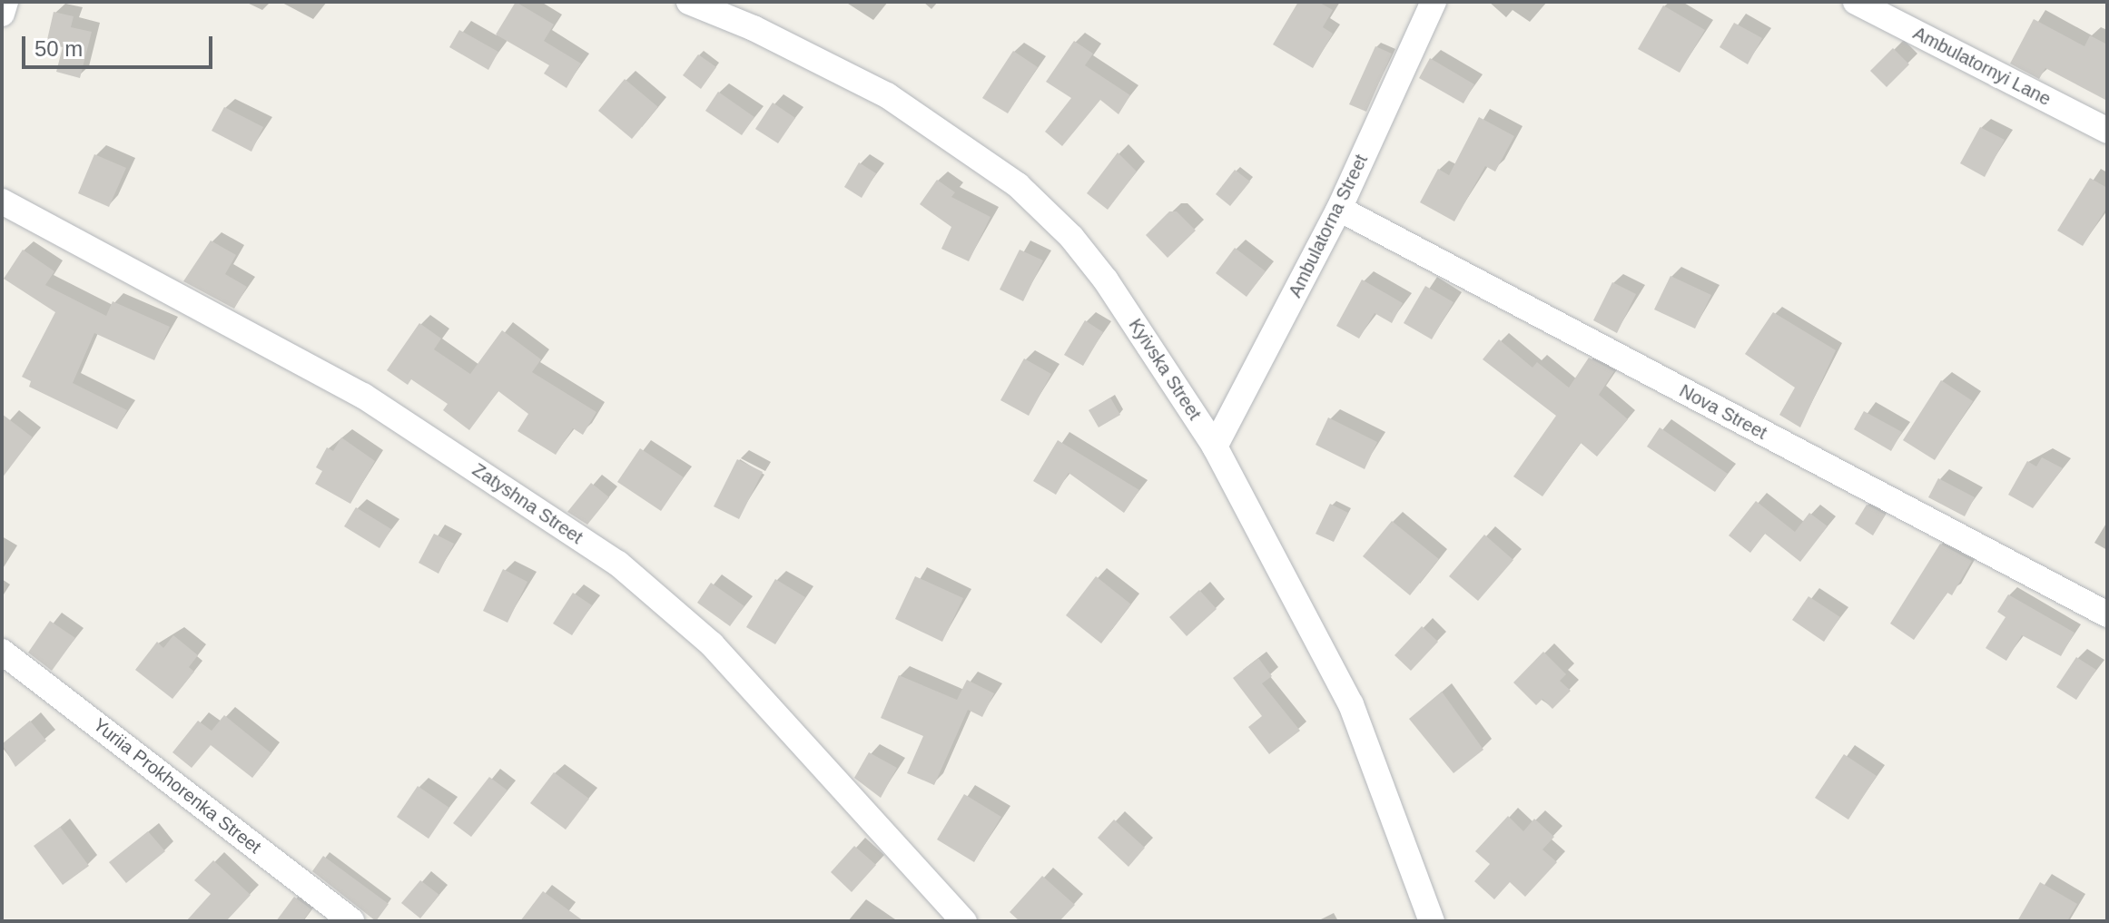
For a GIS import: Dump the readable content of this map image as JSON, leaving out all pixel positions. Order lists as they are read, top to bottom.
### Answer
{
  "streets": {
    "street": [
      "Ambulatornyi Lane",
      "Ambulatorna Street",
      "Kyivska Street",
      "Nova Street",
      "Zatyshna Street",
      "Yuriia Prokhorenka Street"
    ]
  },
  "crossings": [
    ["Ambulatorna Street", "Kyivska Street"],
    ["Ambulatorna Street", "Nova Street"]
  ],
  "scale_bar": "50 m"
}
